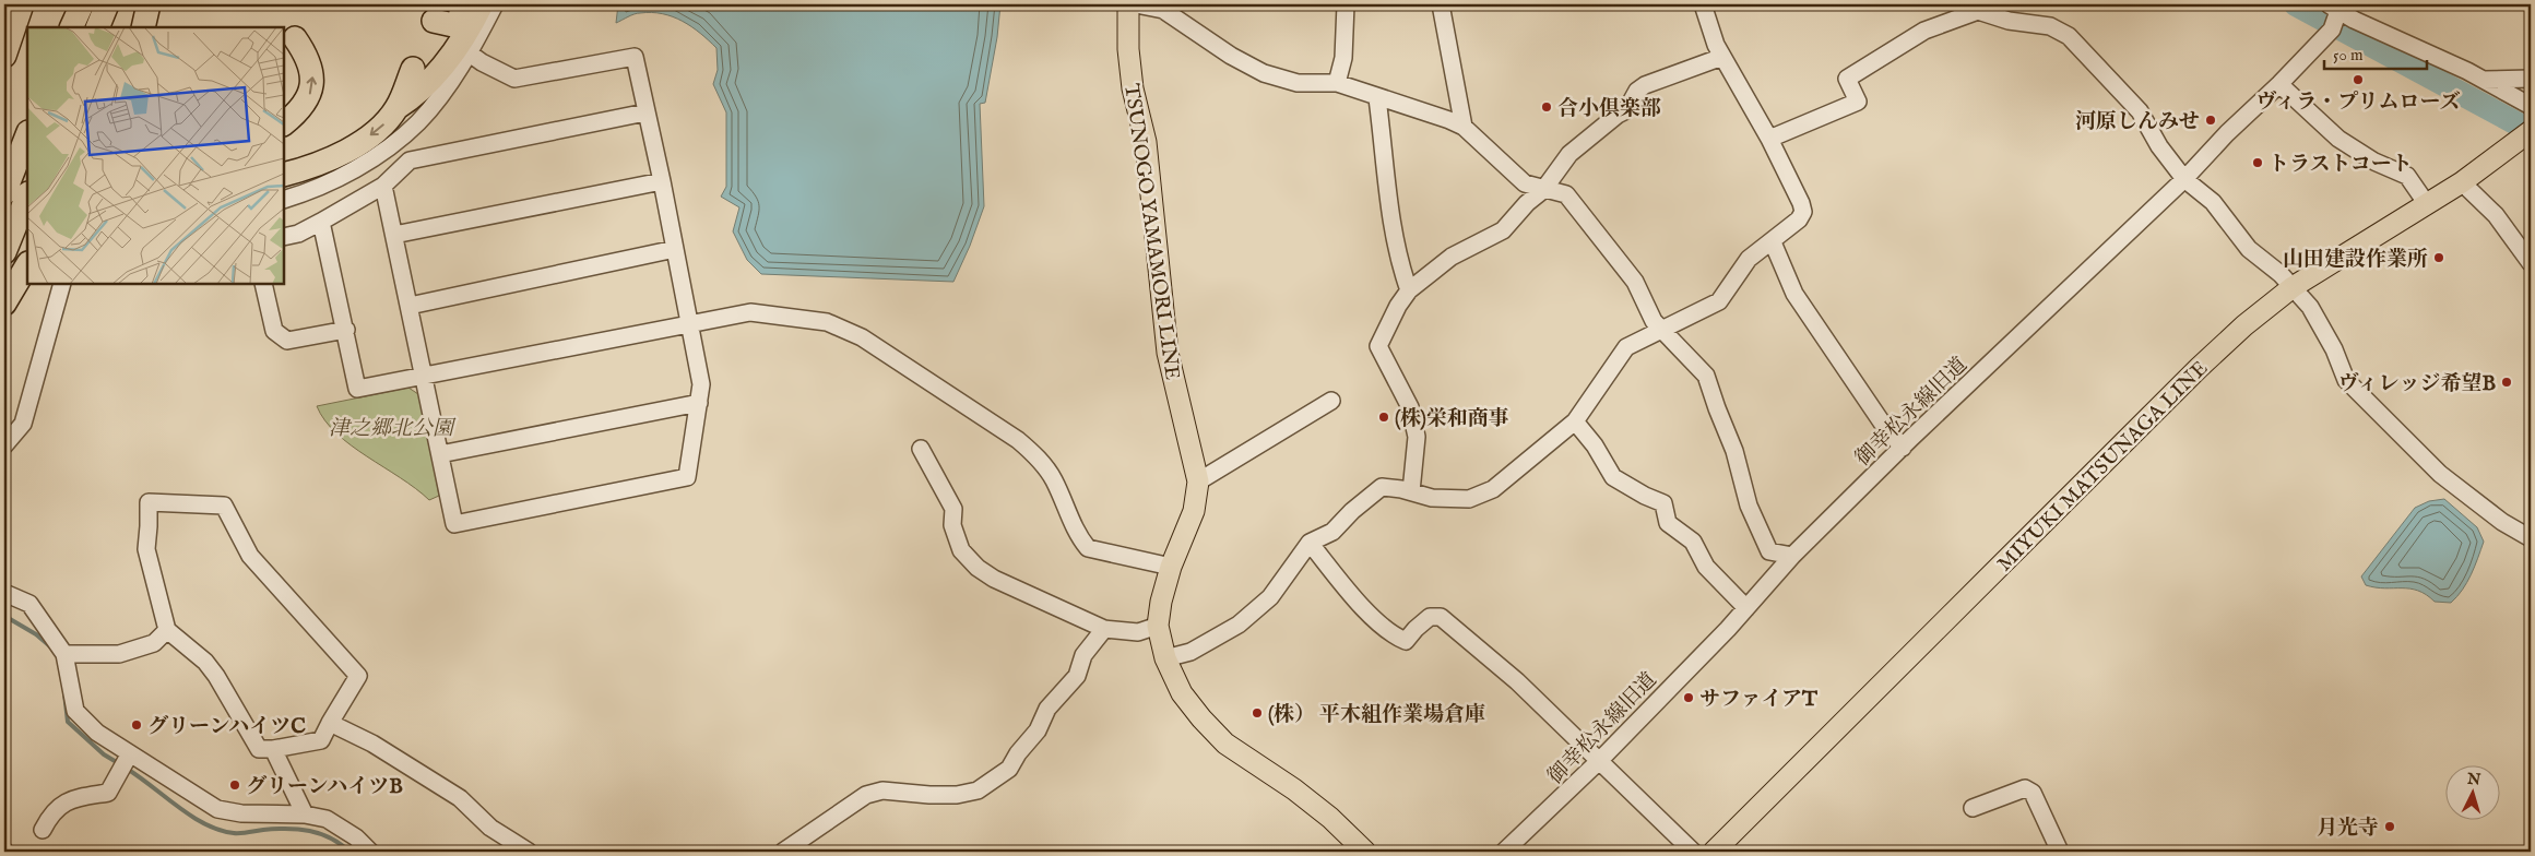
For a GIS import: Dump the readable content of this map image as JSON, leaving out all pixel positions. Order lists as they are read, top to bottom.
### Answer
{
  "streets": {
    "main road": ["TSUNOGO YAMAMORI LINE", "MIYUKI MATSUNAGA LINE"],
    "street": ["御幸松永線旧道"]
  },
  "parks": ["津之郷北公園"],
  "places": [
    "ヴィラ・プリムローズ",
    "合小倶楽部",
    "河原しんみせ",
    "トラストコート",
    "山田建設作業所",
    "ヴィレッジ希望B",
    "(株)栄和商事",
    "サファイアT",
    "(株） 平木組作業場倉庫",
    "グリーンハイツC",
    "グリーンハイツB",
    "月光寺"
  ],
  "scale_bar": "50 m",
  "north": "top"
}
